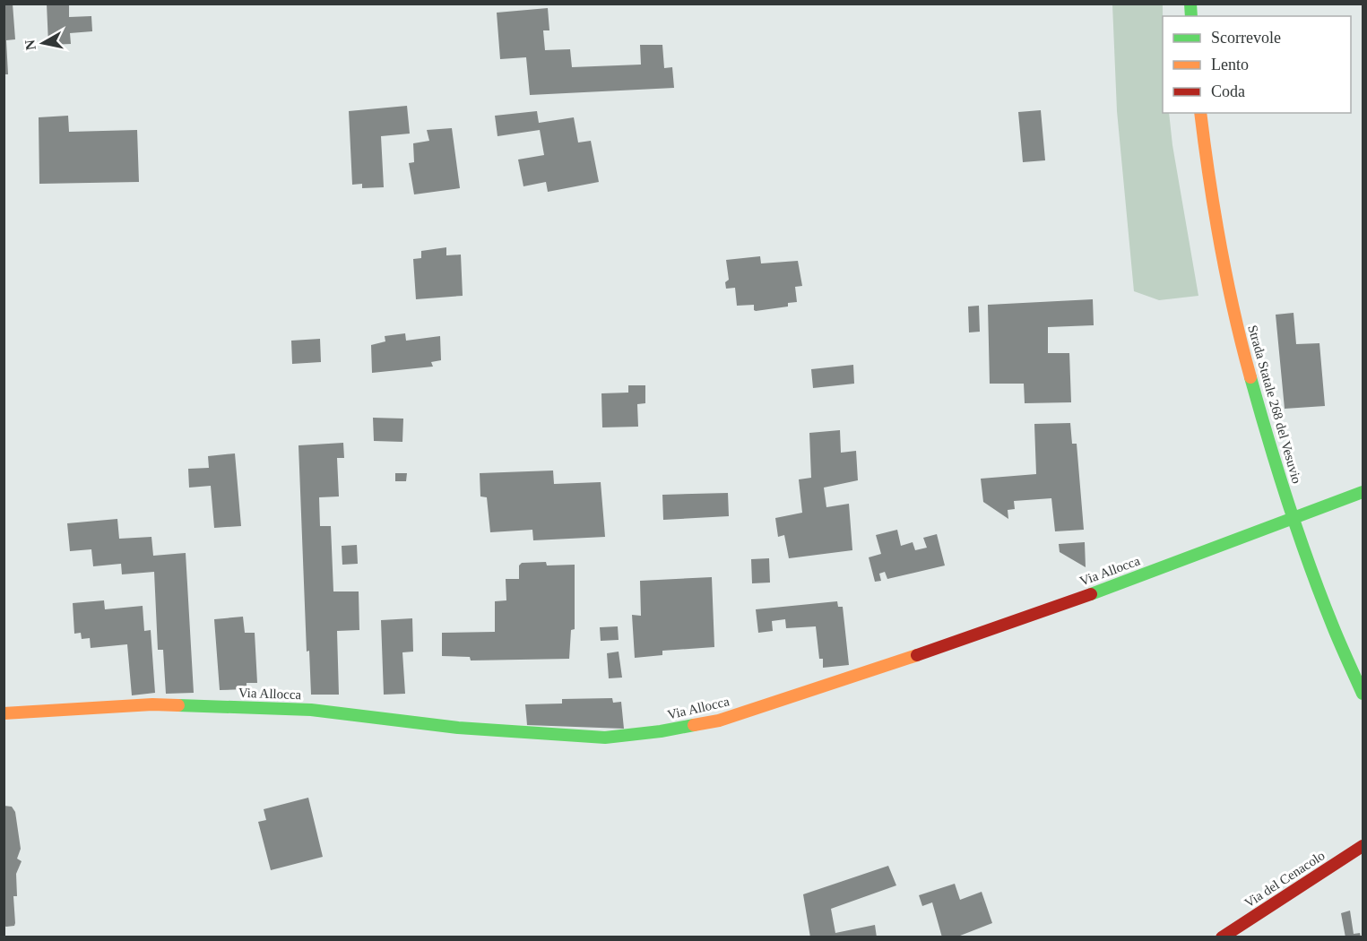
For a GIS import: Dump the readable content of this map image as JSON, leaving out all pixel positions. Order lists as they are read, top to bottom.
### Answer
{
  "streets": {
    "main road": ["Strada Statale 268 del Vesuvio", "Via Allocca", "Via del Cenacolo"]
  },
  "legend": ["Scorrevole", "Lento", "Coda"],
  "north": "left"
}
